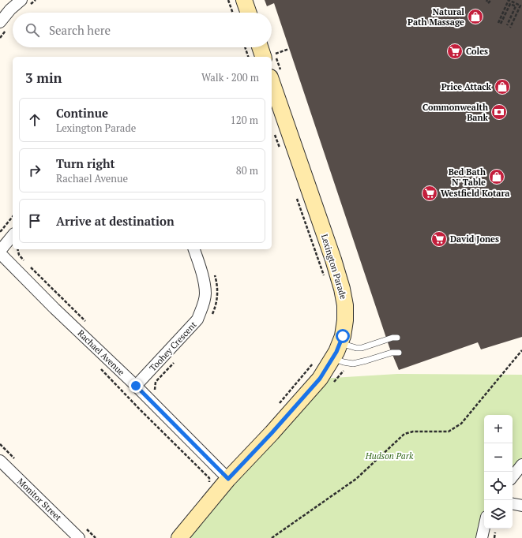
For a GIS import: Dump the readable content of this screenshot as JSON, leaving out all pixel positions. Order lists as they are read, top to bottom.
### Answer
{
  "streets": {
    "main road": ["Lexington Parade"],
    "street": ["Toohey Crescent", "Rachael Avenue", "Monitor Street"]
  },
  "crossings": [
    ["Lexington Parade", "Rachael Avenue"],
    ["Toohey Crescent", "Rachael Avenue"]
  ],
  "parks": ["Hudson Park"],
  "places": {
    "shop": ["Natural Path Massage", "Price Attack", "Bed Bath N' Table"],
    "supermarket": ["Coles", "Westfield Kotara", "David Jones"],
    "bank": ["Commonwealth Bank"]
  },
  "page": {
    "search": "Search here",
    "heading": ["3 min", "Walk · 200 m"],
    "list": [
      ["Continue", "Lexington Parade", "120 m"],
      ["Turn right", "Rachael Avenue", "80 m"],
      "Arrive at destination"
    ],
    "map_buttons": ["+", "−"]
  }
}
